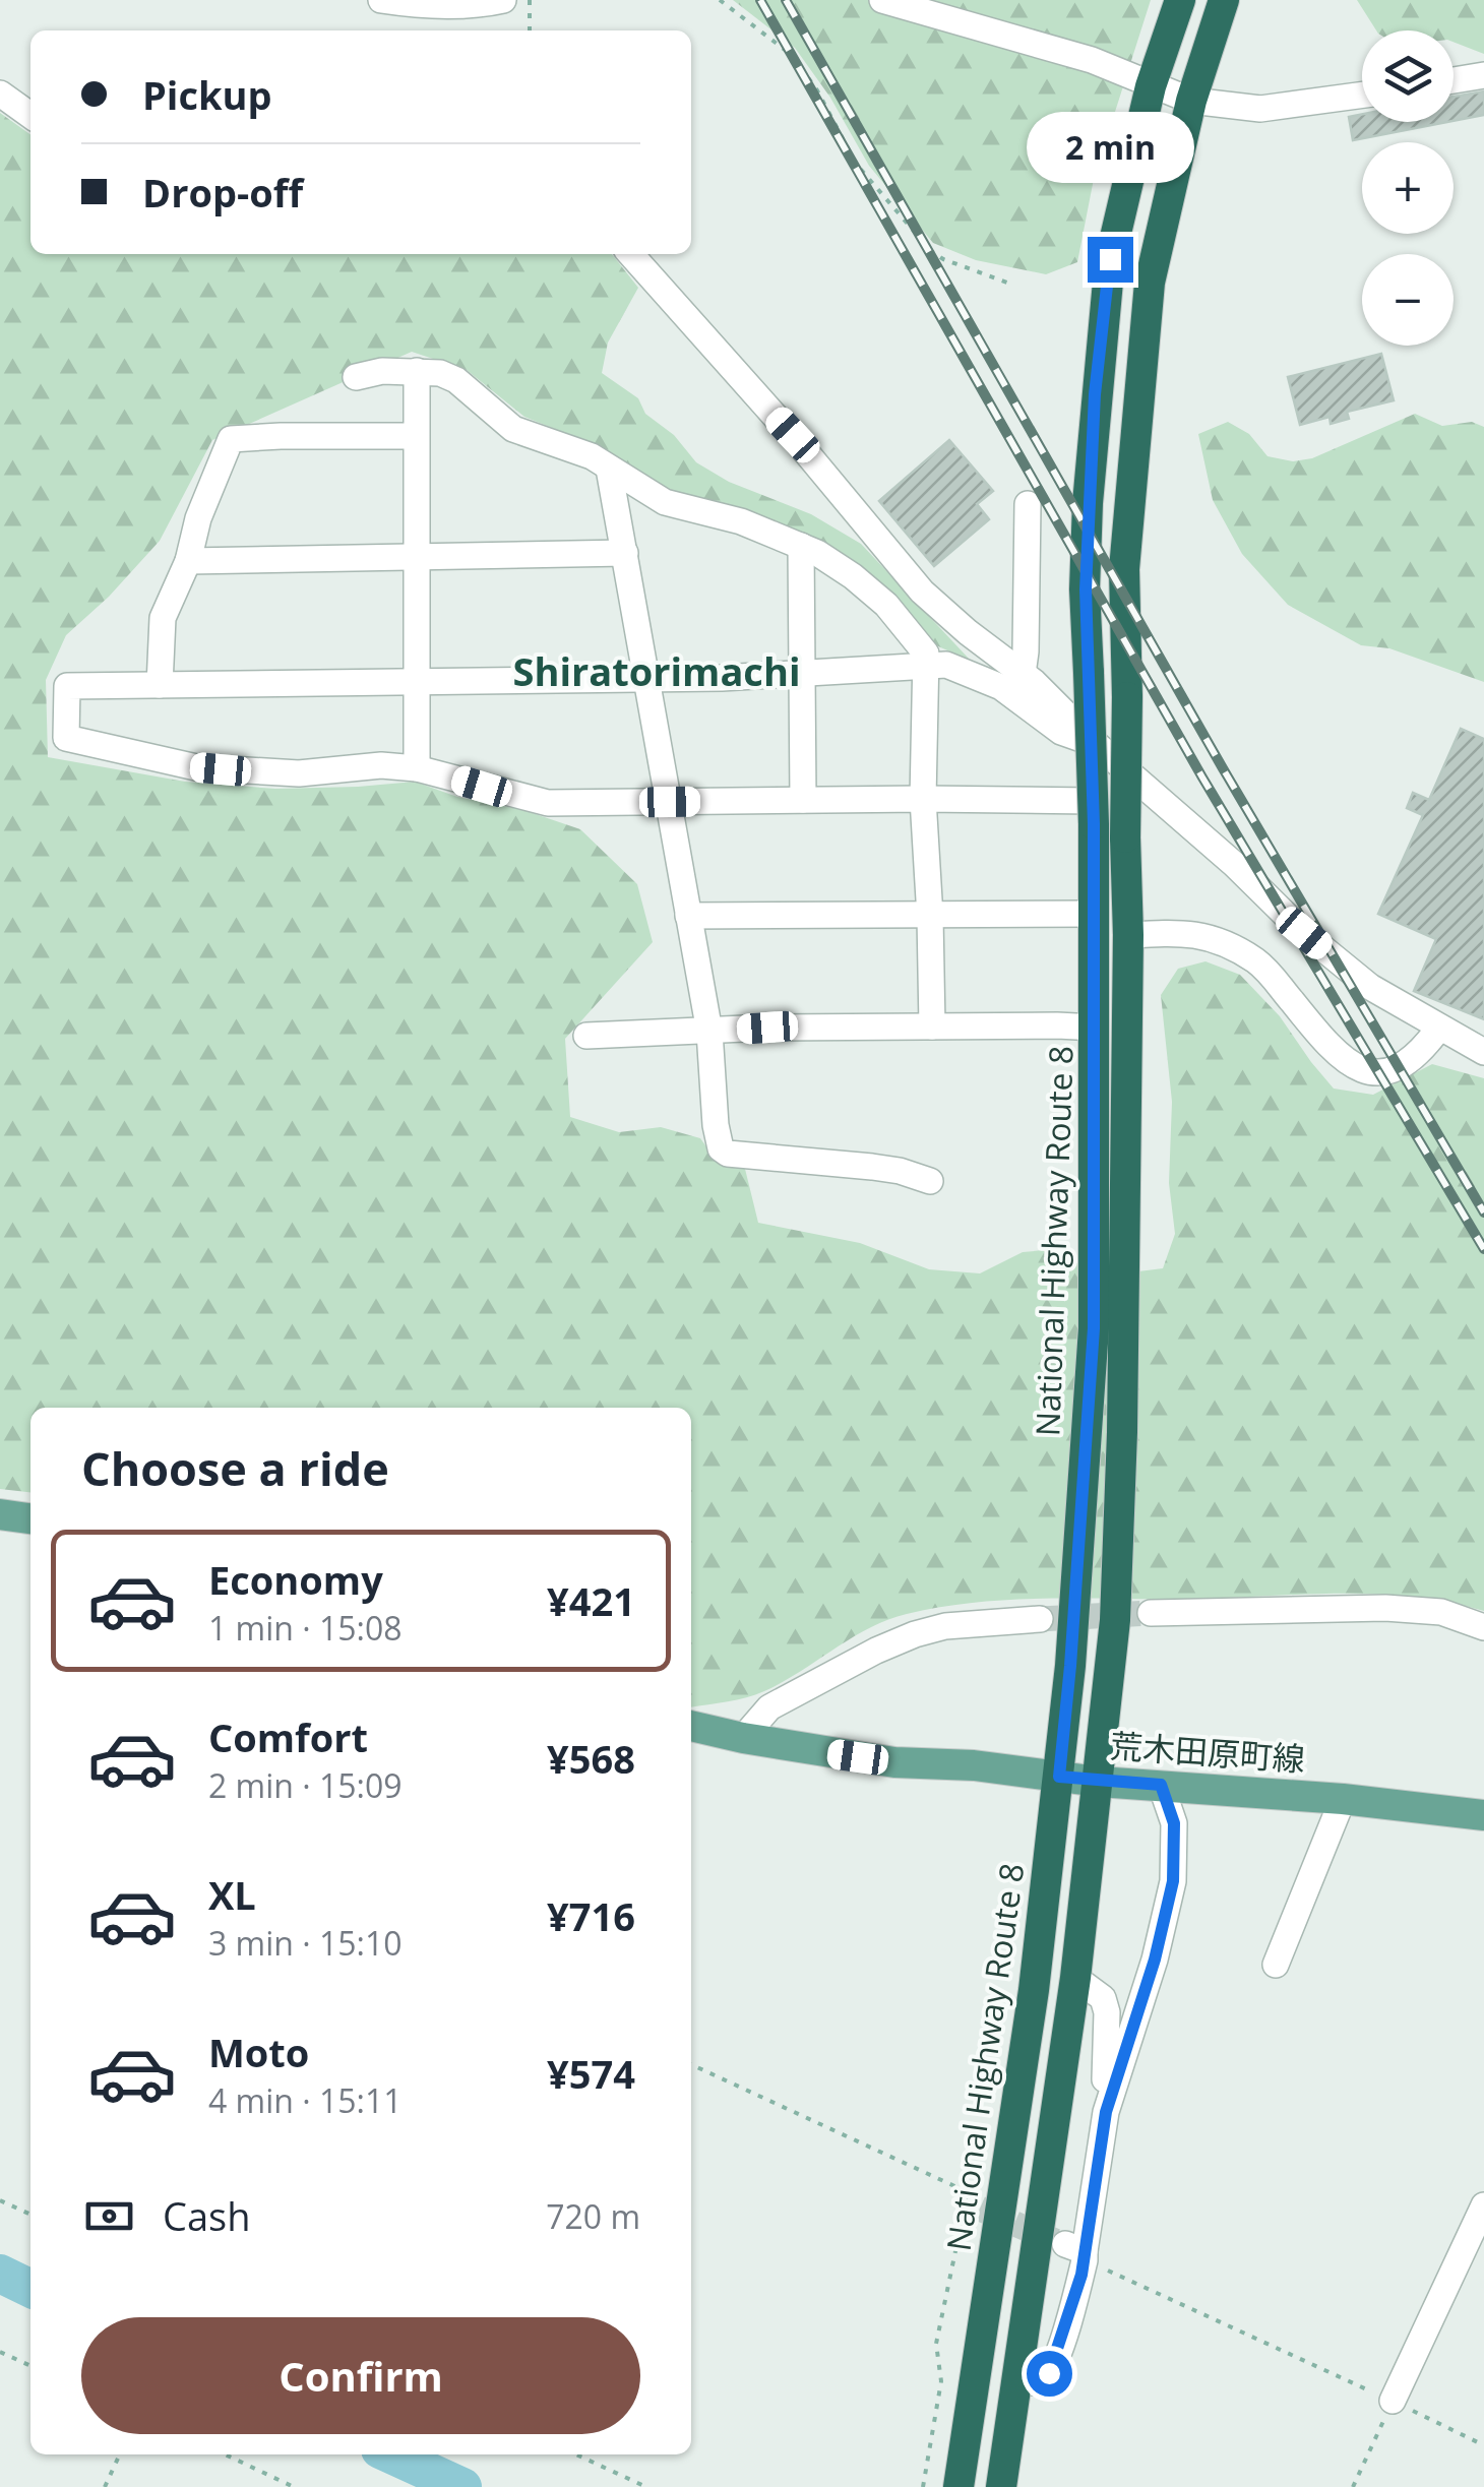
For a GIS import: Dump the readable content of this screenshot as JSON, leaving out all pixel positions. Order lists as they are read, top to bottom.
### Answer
{
  "streets": {
    "highway": ["National Highway Route 8"],
    "main road": ["荒木田原町線"]
  },
  "crossings": [
    ["National Highway Route 8", "荒木田原町線"]
  ],
  "districts": ["Shiratorimachi"],
  "page": {
    "map_buttons": ["+", "−"],
    "banner": ["Pickup", "Drop-off"],
    "bubble": "2 min",
    "heading": "Choose a ride",
    "list": [
      {
        "name": "Economy",
        "note": "1 min · 15:08",
        "value": "¥421"
      },
      {
        "name": "Comfort",
        "note": "2 min · 15:09",
        "value": "¥568"
      },
      {
        "name": "XL",
        "note": "3 min · 15:10",
        "value": "¥716"
      },
      {
        "name": "Moto",
        "note": "4 min · 15:11",
        "value": "¥574"
      }
    ],
    "pay": ["Cash", "720 m"],
    "buttons": "Confirm"
  }
}
